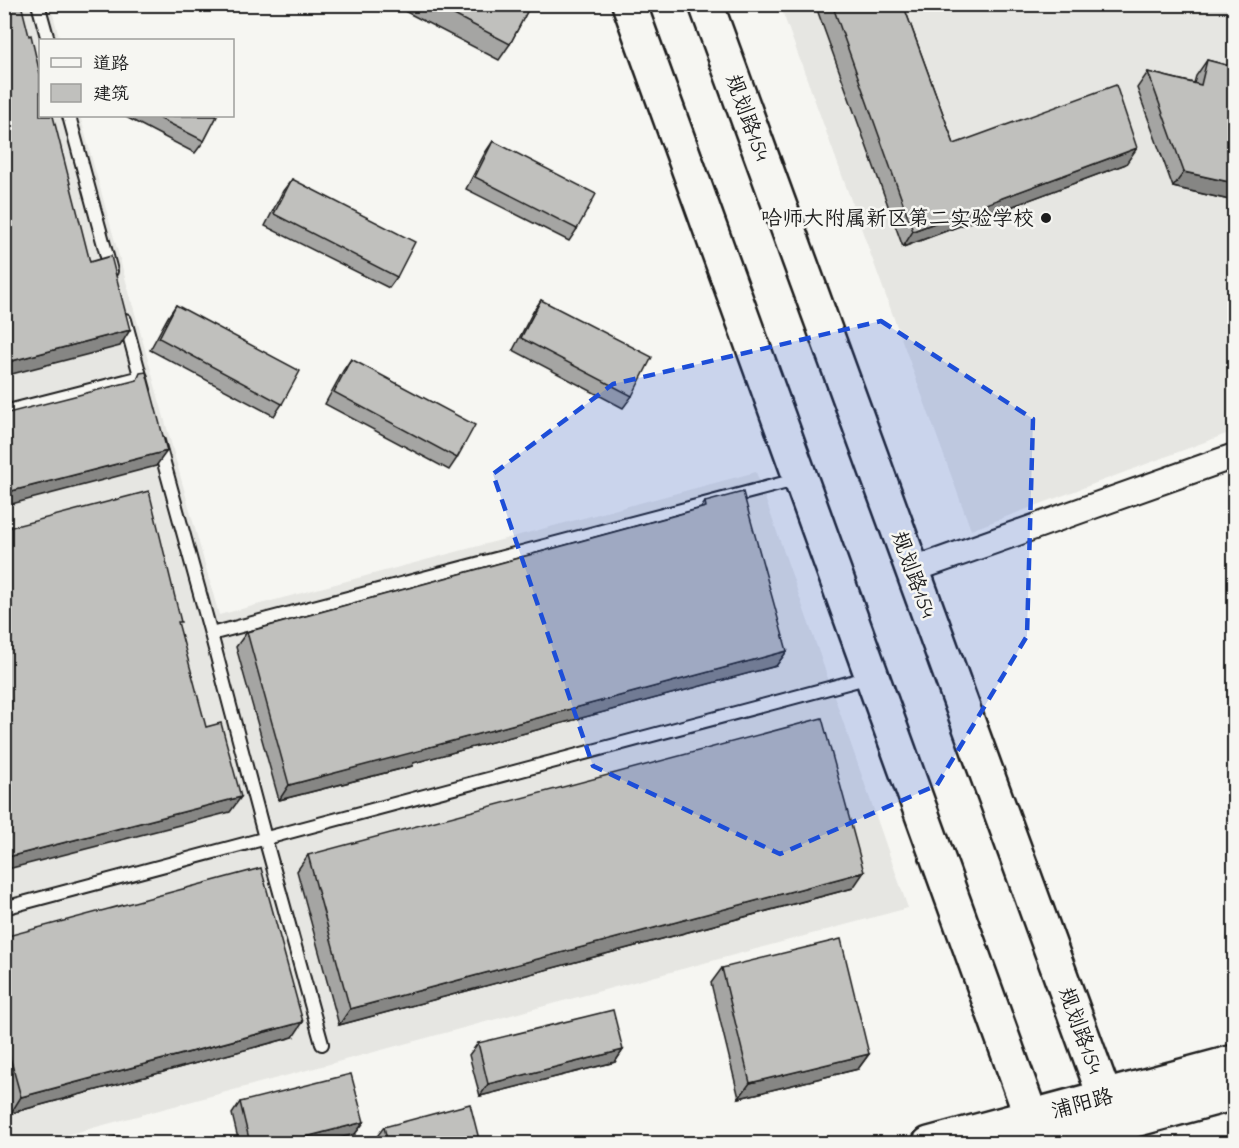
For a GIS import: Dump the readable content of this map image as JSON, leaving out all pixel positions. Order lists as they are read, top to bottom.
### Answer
{
  "streets": {
    "main road": ["规划路154", "浦阳路"]
  },
  "crossings": [
    ["规划路154", "浦阳路"]
  ],
  "places": ["哈师大附属新区第二实验学校"],
  "legend": ["道路", "建筑"]
}
